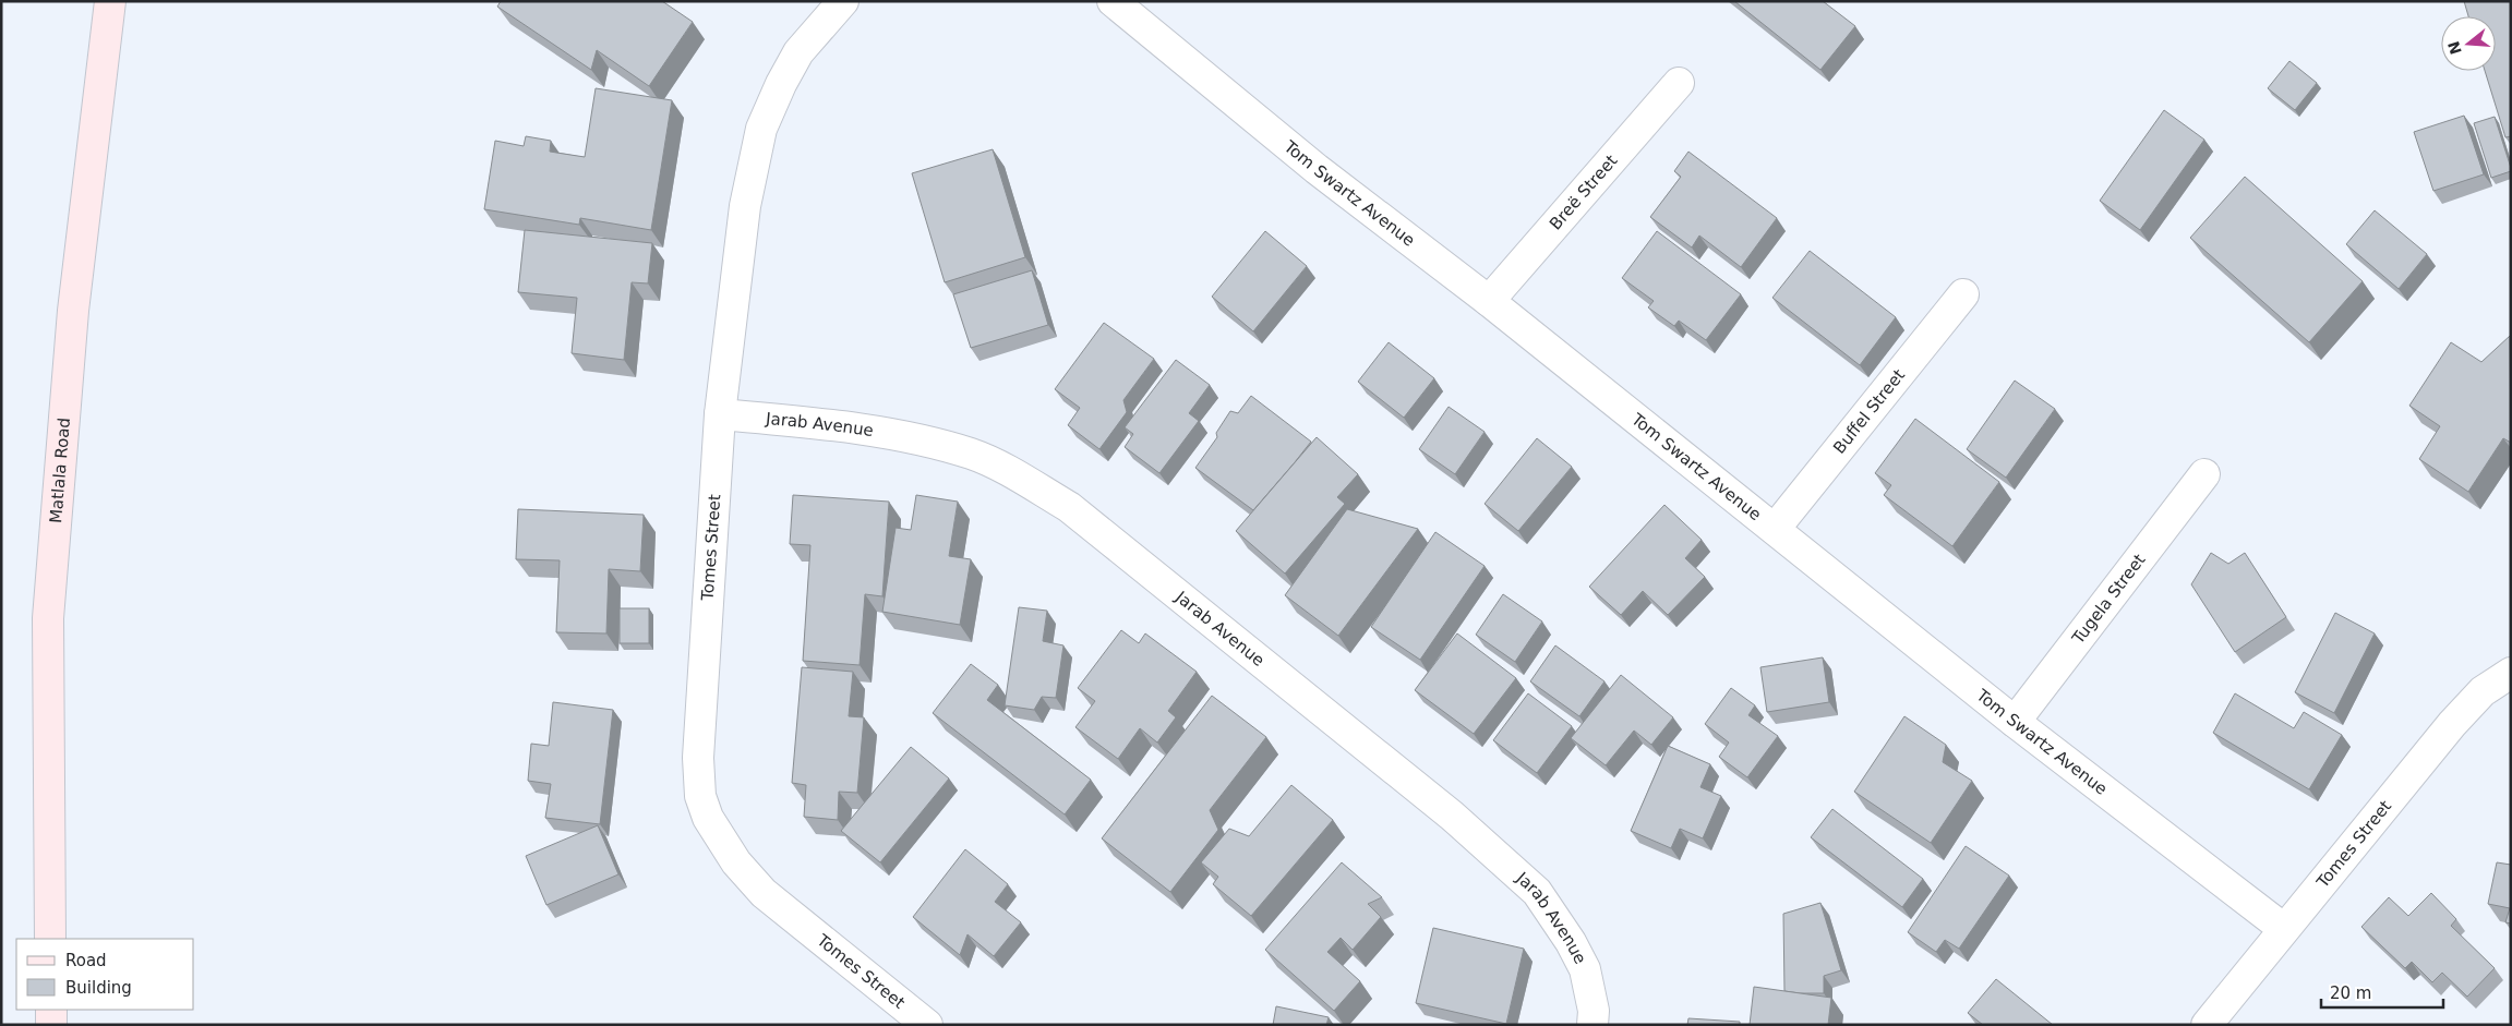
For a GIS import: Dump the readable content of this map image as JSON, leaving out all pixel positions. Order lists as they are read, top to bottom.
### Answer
{
  "streets": {
    "main road": ["Matlala Road"],
    "street": [
      "Breë Street",
      "Tom Swartz Avenue",
      "Buffel Street",
      "Jarab Avenue",
      "Tomes Street",
      "Tugela Street"
    ]
  },
  "crossings": [
    ["Breë Street", "Tom Swartz Avenue"],
    ["Tom Swartz Avenue", "Buffel Street"],
    ["Tom Swartz Avenue", "Tomes Street"],
    ["Tom Swartz Avenue", "Tugela Street"],
    ["Jarab Avenue", "Tomes Street"]
  ],
  "legend": ["Road", "Building"],
  "scale_bar": "20 m",
  "north": "left"
}
